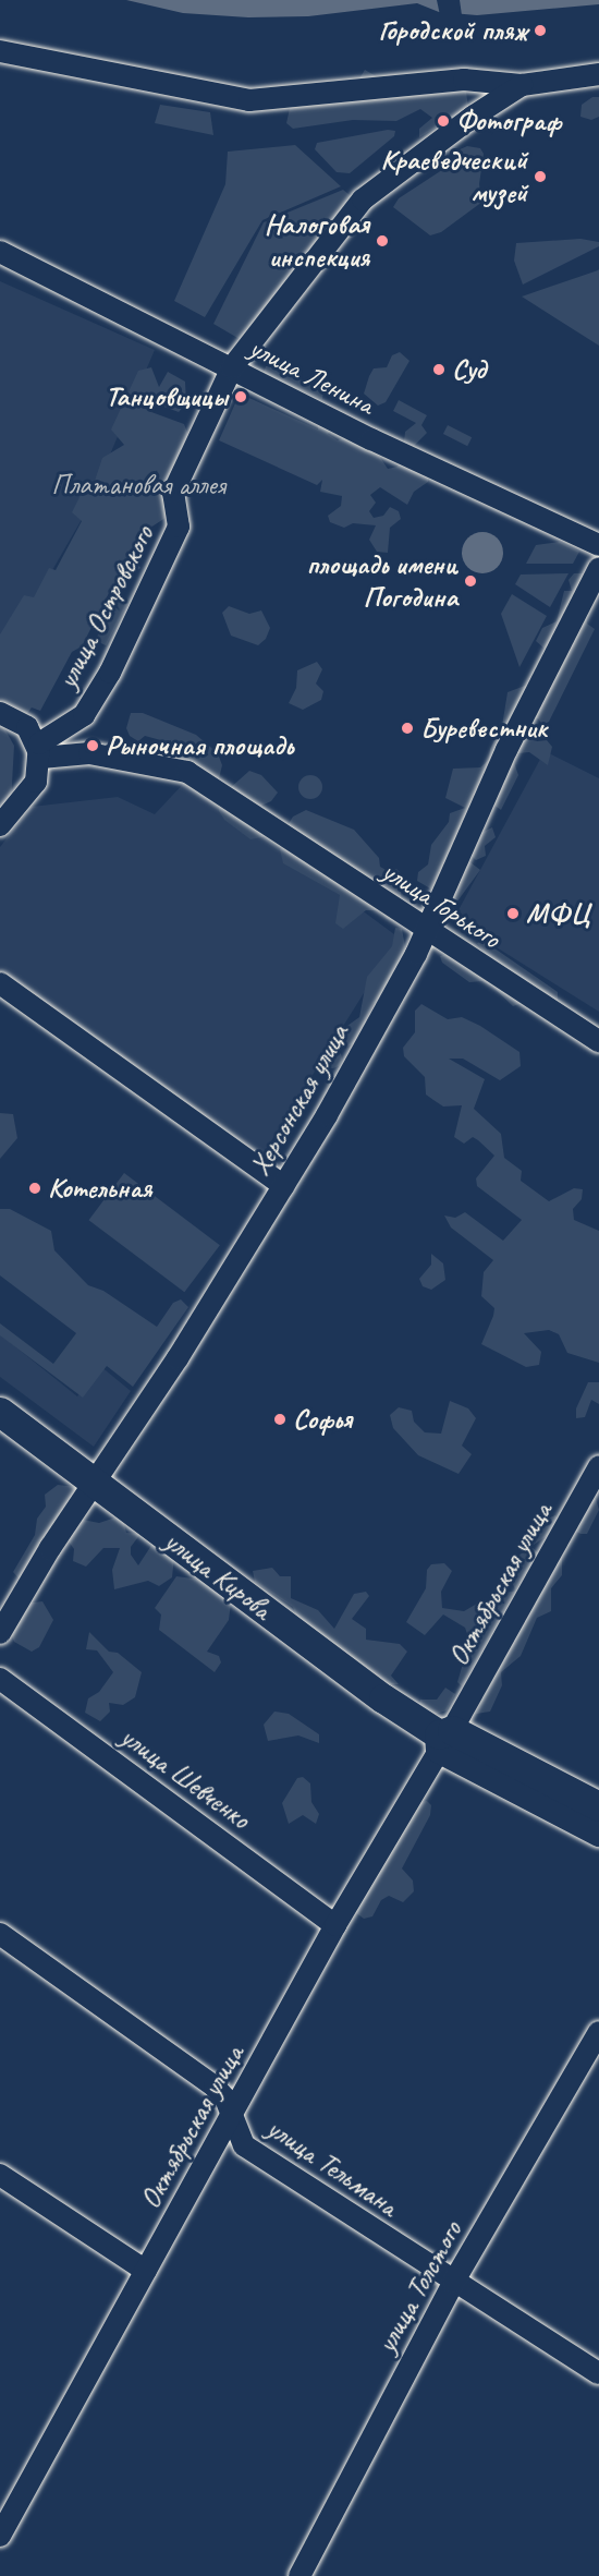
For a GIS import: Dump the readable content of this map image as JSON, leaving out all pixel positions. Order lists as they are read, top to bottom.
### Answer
{
  "streets": {
    "main road": ["улица Кирова"],
    "street": [
      "улица Ленина",
      "улица Островского",
      "улица Горького",
      "Херсонская улица",
      "Октябрьская улица",
      "улица Шевченко",
      "улица Тельмана",
      "улица Толстого"
    ]
  },
  "crossings": [
    ["улица Ленина", "улица Островского"],
    ["улица Островского", "улица Горького"],
    ["улица Горького", "Херсонская улица"],
    ["Херсонская улица", "улица Кирова"],
    ["улица Кирова", "Октябрьская улица"],
    ["Октябрьская улица", "улица Шевченко"],
    ["Октябрьская улица", "улица Тельмана"],
    ["улица Тельмана", "улица Толстого"]
  ],
  "parks": ["Платановая аллея"],
  "places": [
    "Городской пляж",
    "Фотограф",
    "Краеведческий музей",
    "Налоговая инспекция",
    "Суд",
    "Танцовщицы",
    "площадь имени Погодина",
    "Буревестник",
    "Рыночная площадь",
    "МФЦ",
    "Котельная",
    "Софья"
  ]
}
